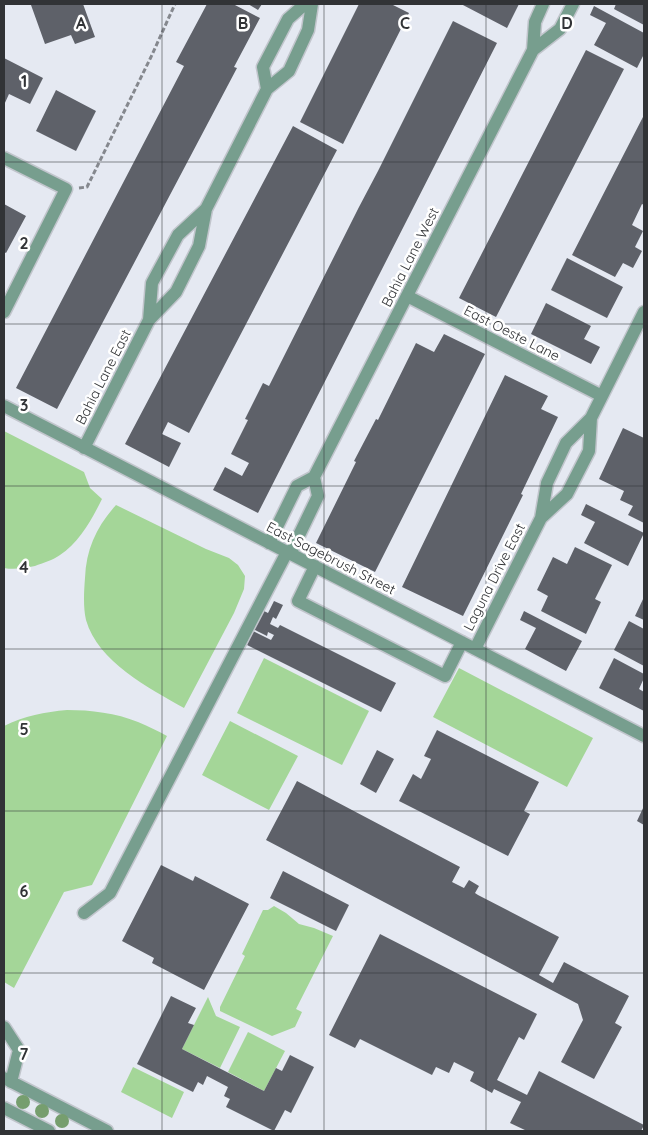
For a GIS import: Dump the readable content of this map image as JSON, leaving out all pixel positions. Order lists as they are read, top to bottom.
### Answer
{
  "streets": {
    "street": [
      "Bahia Lane West",
      "East Oeste Lane",
      "Bahia Lane East",
      "East Sagebrush Street",
      "Laguna Drive East"
    ]
  },
  "crossings": [
    ["Bahia Lane West", "East Oeste Lane"],
    ["East Oeste Lane", "Laguna Drive East"],
    ["Bahia Lane East", "East Sagebrush Street"],
    ["East Sagebrush Street", "Laguna Drive East"]
  ],
  "grid": {
    "columns": [
      "A",
      "B",
      "C",
      "D"
    ],
    "rows": [
      "1",
      "2",
      "3",
      "4",
      "5",
      "6",
      "7"
    ]
  }
}
